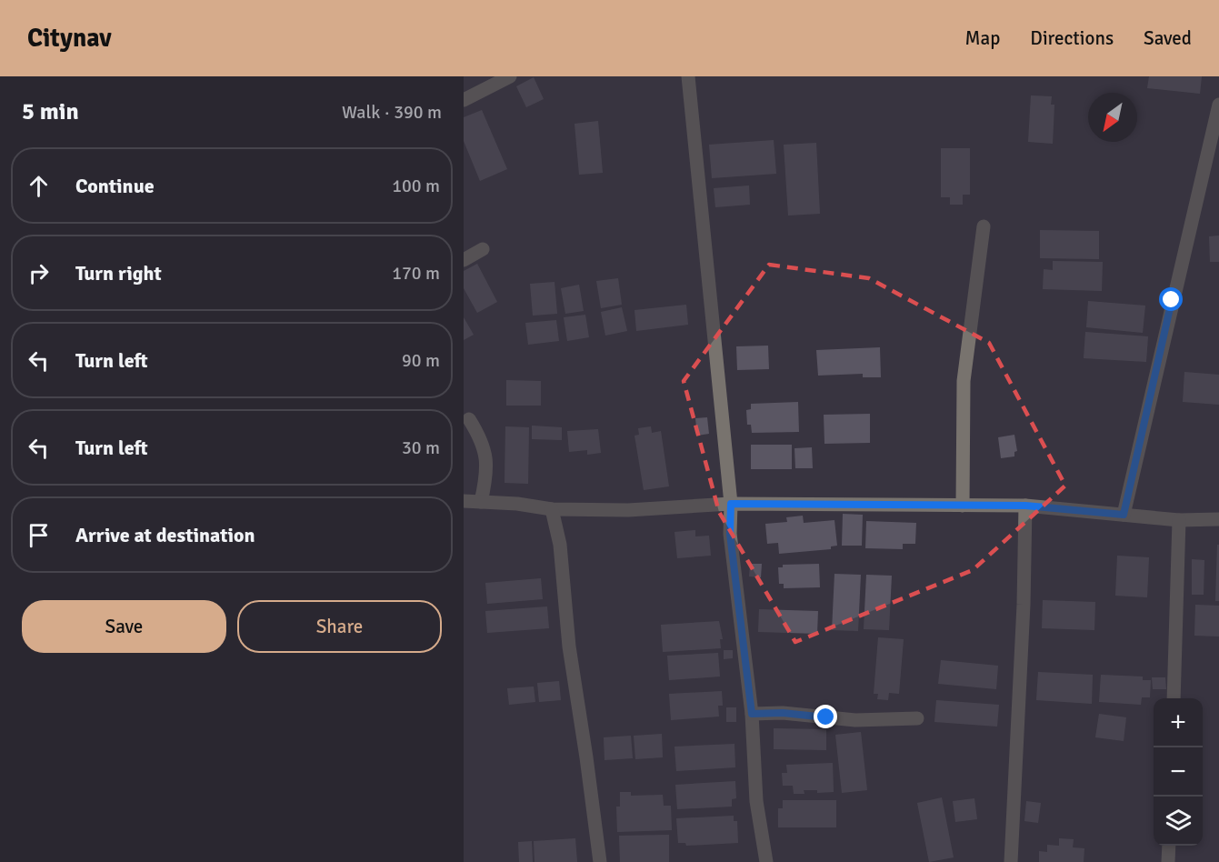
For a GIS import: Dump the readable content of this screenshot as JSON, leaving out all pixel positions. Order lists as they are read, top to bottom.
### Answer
{
  "north": "bottom left",
  "page": {
    "header": "Citynav",
    "nav": ["Map", "Directions", "Saved"],
    "heading": ["5 min", "Walk · 390 m"],
    "list": [
      ["Continue", "100 m"],
      ["Turn right", "170 m"],
      ["Turn left", "90 m"],
      ["Turn left", "30 m"],
      "Arrive at destination"
    ],
    "buttons": ["Save", "Share"],
    "map_buttons": ["+", "−"]
  }
}
